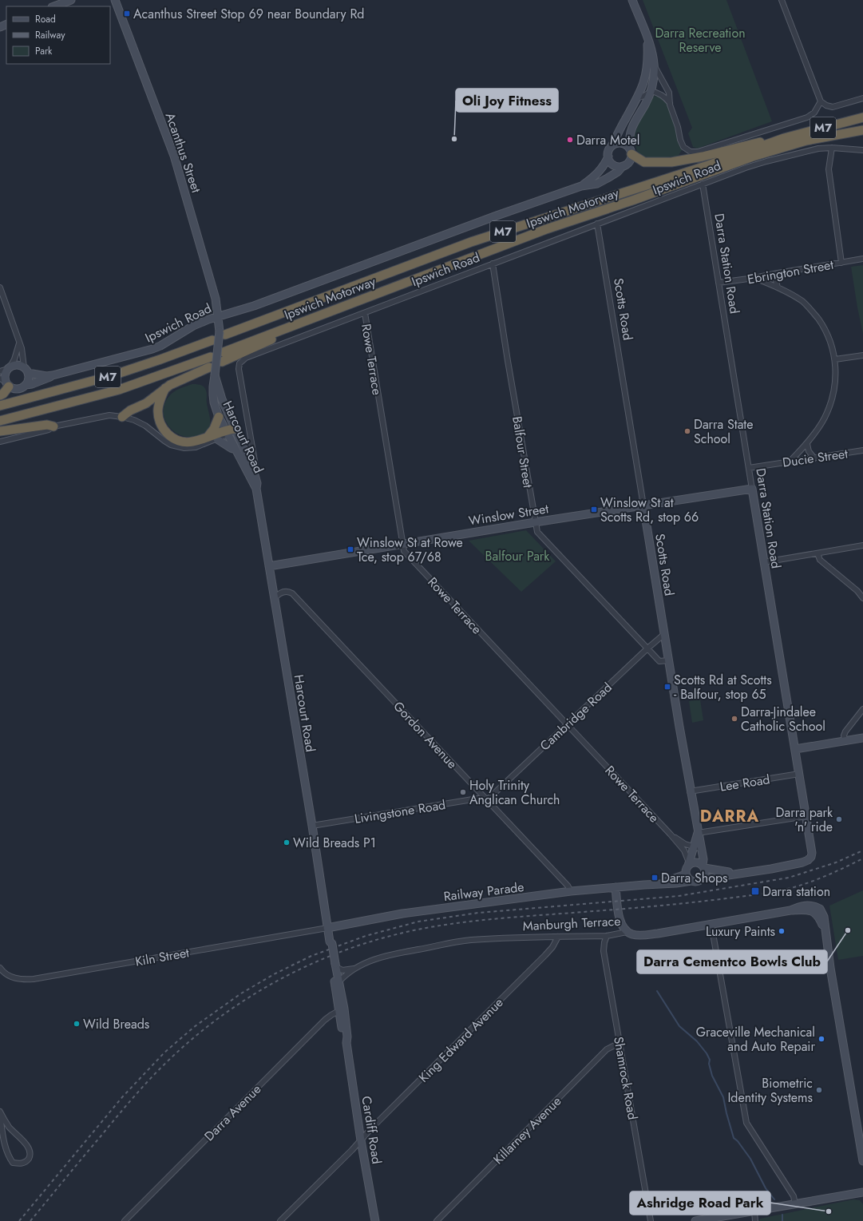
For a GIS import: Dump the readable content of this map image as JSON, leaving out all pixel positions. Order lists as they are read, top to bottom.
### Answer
{
  "streets": {
    "highway": ["M7", "Ipswich Motorway"],
    "street": [
      "Acanthus Street",
      "Ipswich Road",
      "Darra Station Road",
      "Ebrington Street",
      "Scotts Road",
      "Rowe Terrace",
      "Harcourt Road",
      "Balfour Street",
      "Ducie Street",
      "Winslow Street",
      "Cambridge Road",
      "Gordon Avenue",
      "Lee Road",
      "Livingstone Road",
      "Railway Parade",
      "Manburgh Terrace",
      "Kiln Street",
      "King Edward Avenue",
      "Shamrock Road",
      "Darra Avenue",
      "Cardiff Road",
      "Killarney Avenue"
    ]
  },
  "crossings": [
    ["Acanthus Street", "Ipswich Road"],
    ["Acanthus Street", "Harcourt Road"],
    ["Ipswich Road", "Darra Station Road"],
    ["Ipswich Road", "Scotts Road"],
    ["Ipswich Road", "Rowe Terrace"],
    ["Ipswich Road", "Harcourt Road"],
    ["Ipswich Road", "Balfour Street"],
    ["Ipswich Motorway", "Harcourt Road"],
    ["Darra Station Road", "Ebrington Street"],
    ["Darra Station Road", "Ducie Street"],
    ["Darra Station Road", "Winslow Street"],
    ["Darra Station Road", "Lee Road"],
    ["Scotts Road", "Rowe Terrace"],
    ["Scotts Road", "Balfour Street"],
    ["Scotts Road", "Winslow Street"],
    ["Scotts Road", "Cambridge Road"],
    ["Scotts Road", "Lee Road"],
    ["Scotts Road", "Railway Parade"],
    ["Rowe Terrace", "Winslow Street"],
    ["Rowe Terrace", "Cambridge Road"],
    ["Rowe Terrace", "Railway Parade"],
    ["Harcourt Road", "Winslow Street"],
    ["Harcourt Road", "Gordon Avenue"],
    ["Harcourt Road", "Livingstone Road"],
    ["Harcourt Road", "Railway Parade"],
    ["Harcourt Road", "Manburgh Terrace"],
    ["Harcourt Road", "Kiln Street"],
    ["Harcourt Road", "Cardiff Road"],
    ["Balfour Street", "Winslow Street"],
    ["Balfour Street", "Cambridge Road"],
    ["Cambridge Road", "Gordon Avenue"],
    ["Cambridge Road", "Livingstone Road"],
    ["Gordon Avenue", "Livingstone Road"],
    ["Gordon Avenue", "Railway Parade"],
    ["Railway Parade", "Kiln Street"],
    ["Manburgh Terrace", "King Edward Avenue"],
    ["Manburgh Terrace", "Shamrock Road"],
    ["Manburgh Terrace", "Cardiff Road"],
    ["King Edward Avenue", "Cardiff Road"],
    ["Shamrock Road", "Killarney Avenue"],
    ["Darra Avenue", "Cardiff Road"]
  ],
  "districts": ["DARRA"],
  "parks": ["Darra Recreation Reserve", "Balfour Park"],
  "places": {
    "transit": [
      "Acanthus Street Stop 69 near Boundary Rd",
      "Winslow St at Scotts Rd, stop 66",
      "Winslow St at Rowe Tce, stop 67/68",
      "Scotts Rd at Scotts - Balfour, stop 65",
      "Darra Shops",
      "Darra station"
    ],
    "other": [
      "Oli Joy Fitness",
      "Darra Motel",
      "Darra State School",
      "Darra-Jindalee Catholic School",
      "Holy Trinity Anglican Church",
      "Darra park 'n' ride",
      "Wild Breads P1",
      "Darra Cementco Bowls Club",
      "Luxury Paints",
      "Wild Breads",
      "Graceville Mechanical and Auto Repair",
      "Biometric Identity Systems",
      "Ashridge Road Park"
    ]
  },
  "legend": ["Road", "Railway", "Park"]
}
